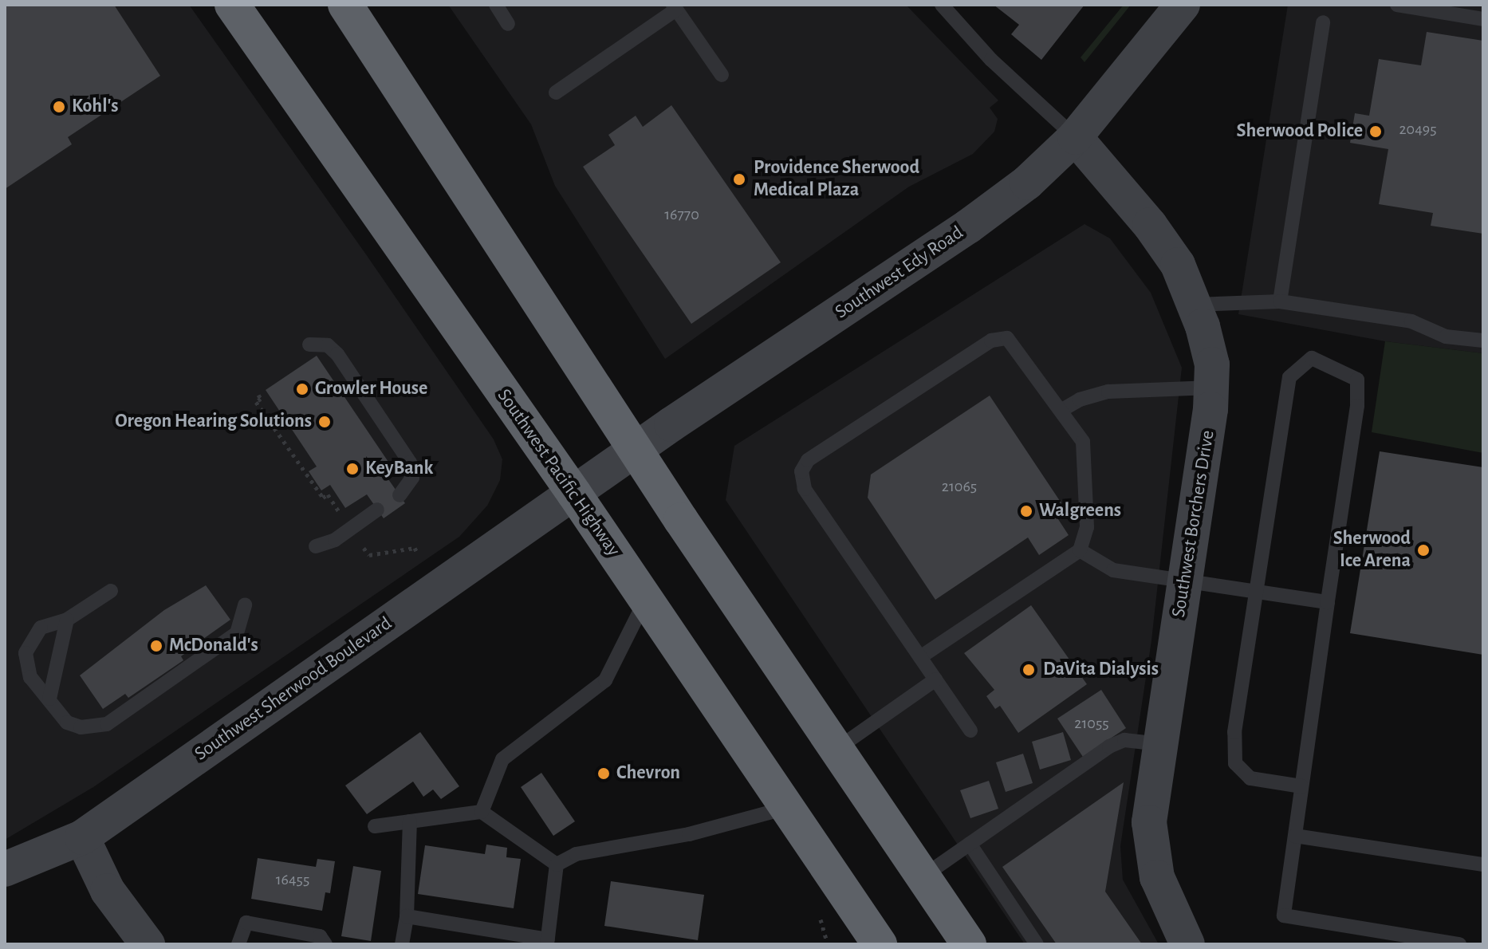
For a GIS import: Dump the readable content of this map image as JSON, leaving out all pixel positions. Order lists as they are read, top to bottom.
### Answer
{
  "streets": {
    "highway": ["Southwest Pacific Highway"],
    "main road": ["Southwest Edy Road", "Southwest Borchers Drive", "Southwest Sherwood Boulevard"]
  },
  "crossings": [
    ["Southwest Edy Road", "Southwest Pacific Highway"],
    ["Southwest Edy Road", "Southwest Borchers Drive"],
    ["Southwest Edy Road", "Southwest Sherwood Boulevard"],
    ["Southwest Pacific Highway", "Southwest Sherwood Boulevard"]
  ],
  "places": [
    "Kohl's",
    "Sherwood Police",
    "Providence Sherwood Medical Plaza",
    "Growler House",
    "Oregon Hearing Solutions",
    "KeyBank",
    "Walgreens",
    "Sherwood Ice Arena",
    "McDonald's",
    "DaVita Dialysis",
    "Chevron"
  ],
  "house_numbers": [
    "20495",
    "16770",
    "21065",
    "21055",
    "16455"
  ]
}
